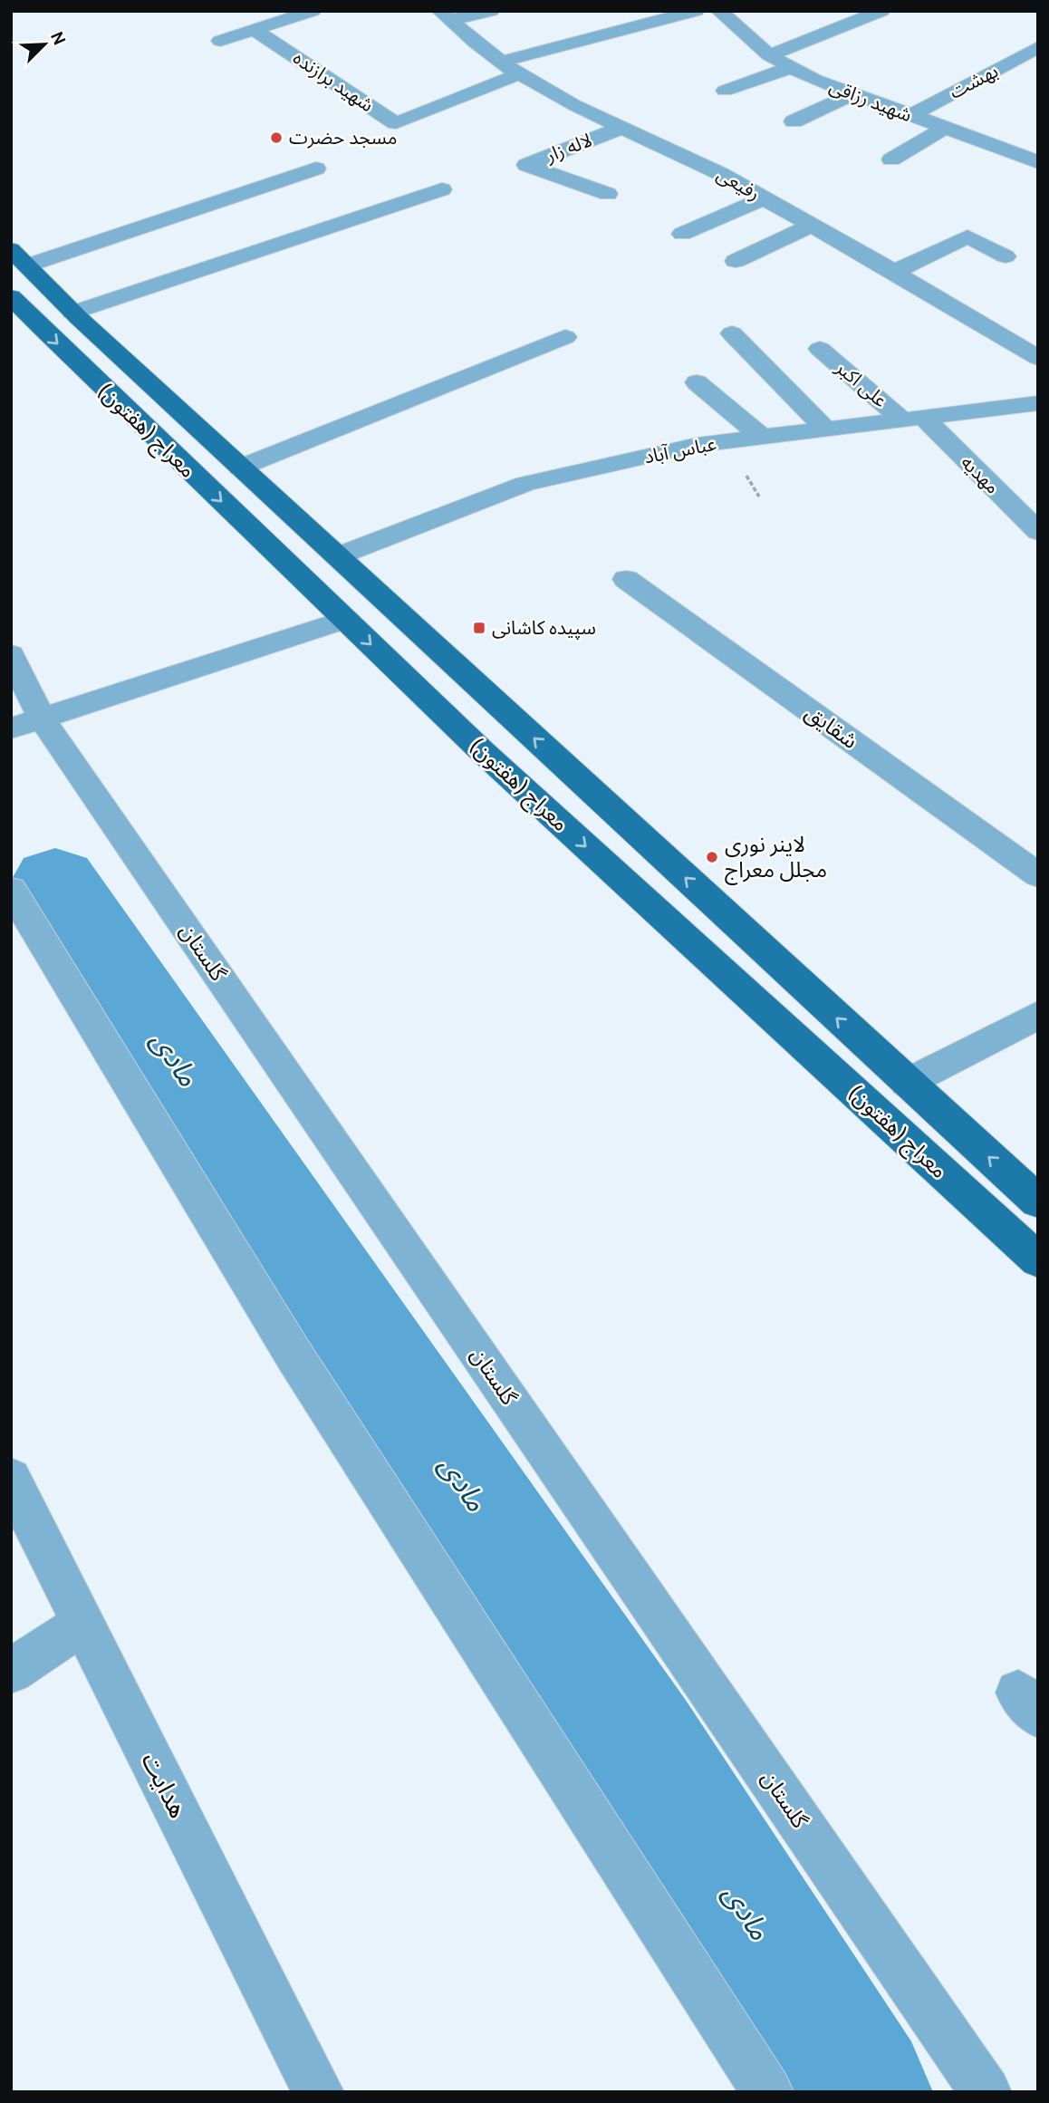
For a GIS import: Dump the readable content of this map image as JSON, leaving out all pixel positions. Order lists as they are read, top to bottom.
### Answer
{
  "streets": {
    "main road": ["معراج (هفتون)"],
    "street": [
      "شهید برازنده",
      "بهشت",
      "شهید رزاقی",
      "لاله زار",
      "رفیعی",
      "علی اکبر",
      "عباس آباد",
      "مهدیه",
      "شقایق",
      "گلستان",
      "هدایت"
    ]
  },
  "crossings": [
    ["شهید برازنده", "رفیعی"],
    ["بهشت", "شهید رزاقی"],
    ["لاله زار", "رفیعی"],
    ["علی اکبر", "عباس آباد"],
    ["علی اکبر", "مهدیه"],
    ["معراج (هفتون)", "عباس آباد"],
    ["عباس آباد", "مهدیه"]
  ],
  "water": ["مادی"],
  "places": {
    "other": ["مسجد حضرت", "لاینر نوری مجلل معراج"],
    "transit": ["سپیده کاشانی"]
  },
  "north": "top right"
}
